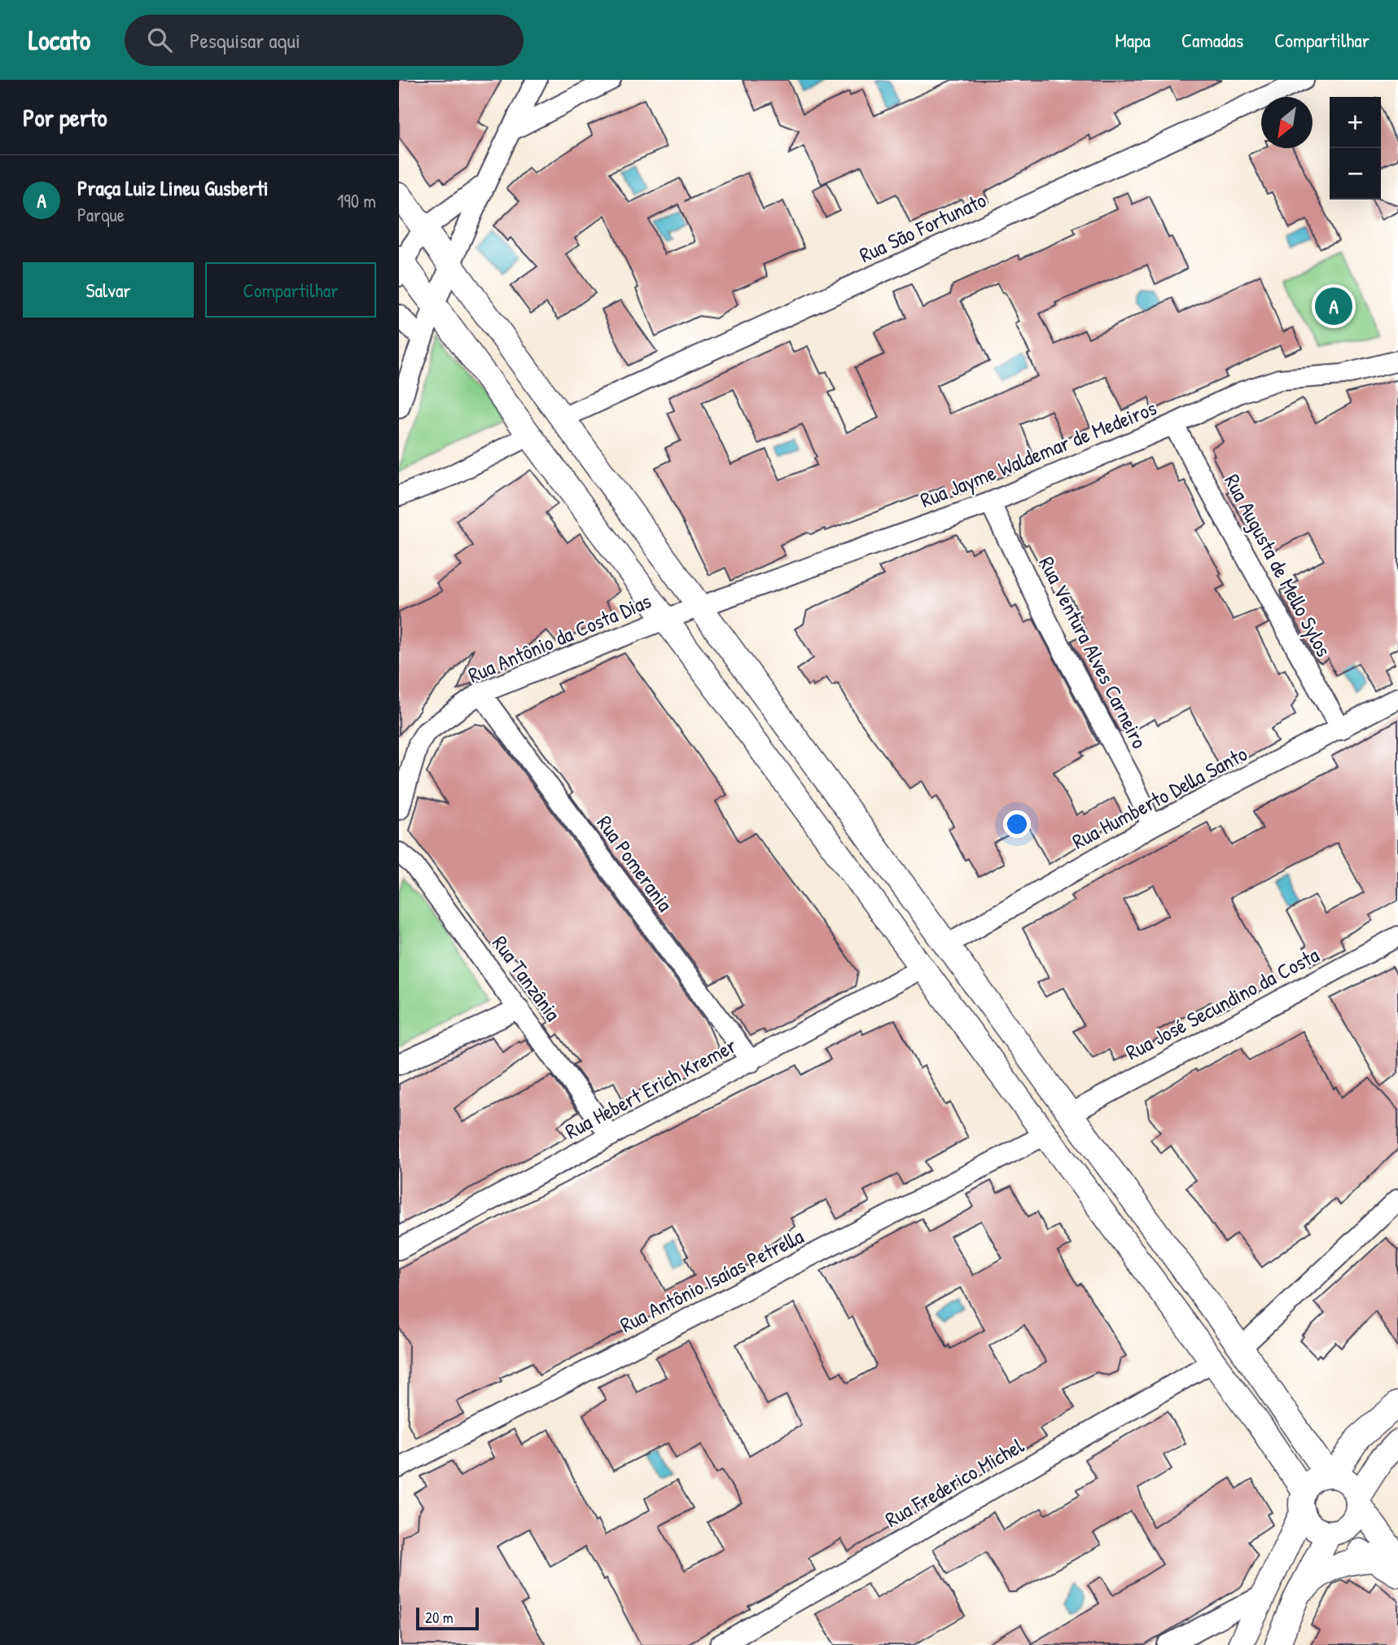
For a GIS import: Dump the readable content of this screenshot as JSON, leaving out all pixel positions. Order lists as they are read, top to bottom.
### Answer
{
  "streets": {
    "street": [
      "Rua São Fortunato",
      "Rua Jayme Waldemar de Medeiros",
      "Rua Augusta de Mello Sylos",
      "Rua Antônio da Costa Dias",
      "Rua Ventura Alves Carneiro",
      "Rua Humberto Della Santo",
      "Rua Pomerania",
      "Rua Tanzânia",
      "Rua José Secundino da Costa",
      "Rua Hebert Erich Kremer",
      "Rua Antônio Isaías Petrella",
      "Rua Frederico Michel"
    ]
  },
  "crossings": [
    ["Rua Jayme Waldemar de Medeiros", "Rua Augusta de Mello Sylos"],
    ["Rua Jayme Waldemar de Medeiros", "Rua Antônio da Costa Dias"],
    ["Rua Jayme Waldemar de Medeiros", "Rua Ventura Alves Carneiro"],
    ["Rua Augusta de Mello Sylos", "Rua Humberto Della Santo"],
    ["Rua Antônio da Costa Dias", "Rua Pomerania"],
    ["Rua Ventura Alves Carneiro", "Rua Humberto Della Santo"],
    ["Rua Pomerania", "Rua Hebert Erich Kremer"],
    ["Rua Tanzânia", "Rua Hebert Erich Kremer"]
  ],
  "scale_bar": "20 m",
  "north": "bottom left",
  "page": {
    "header": "Locato",
    "search": "Pesquisar aqui",
    "nav": ["Mapa", "Camadas", "Compartilhar"],
    "heading": "Por perto",
    "map_buttons": ["+", "−"],
    "list": [
      {
        "mark": "A",
        "name": "Praça Luiz Lineu Gusberti",
        "note": "Parque",
        "value": "190 m"
      }
    ],
    "buttons": ["Salvar", "Compartilhar"],
    "pins": "A",
    "scale": "20 m"
  }
}
